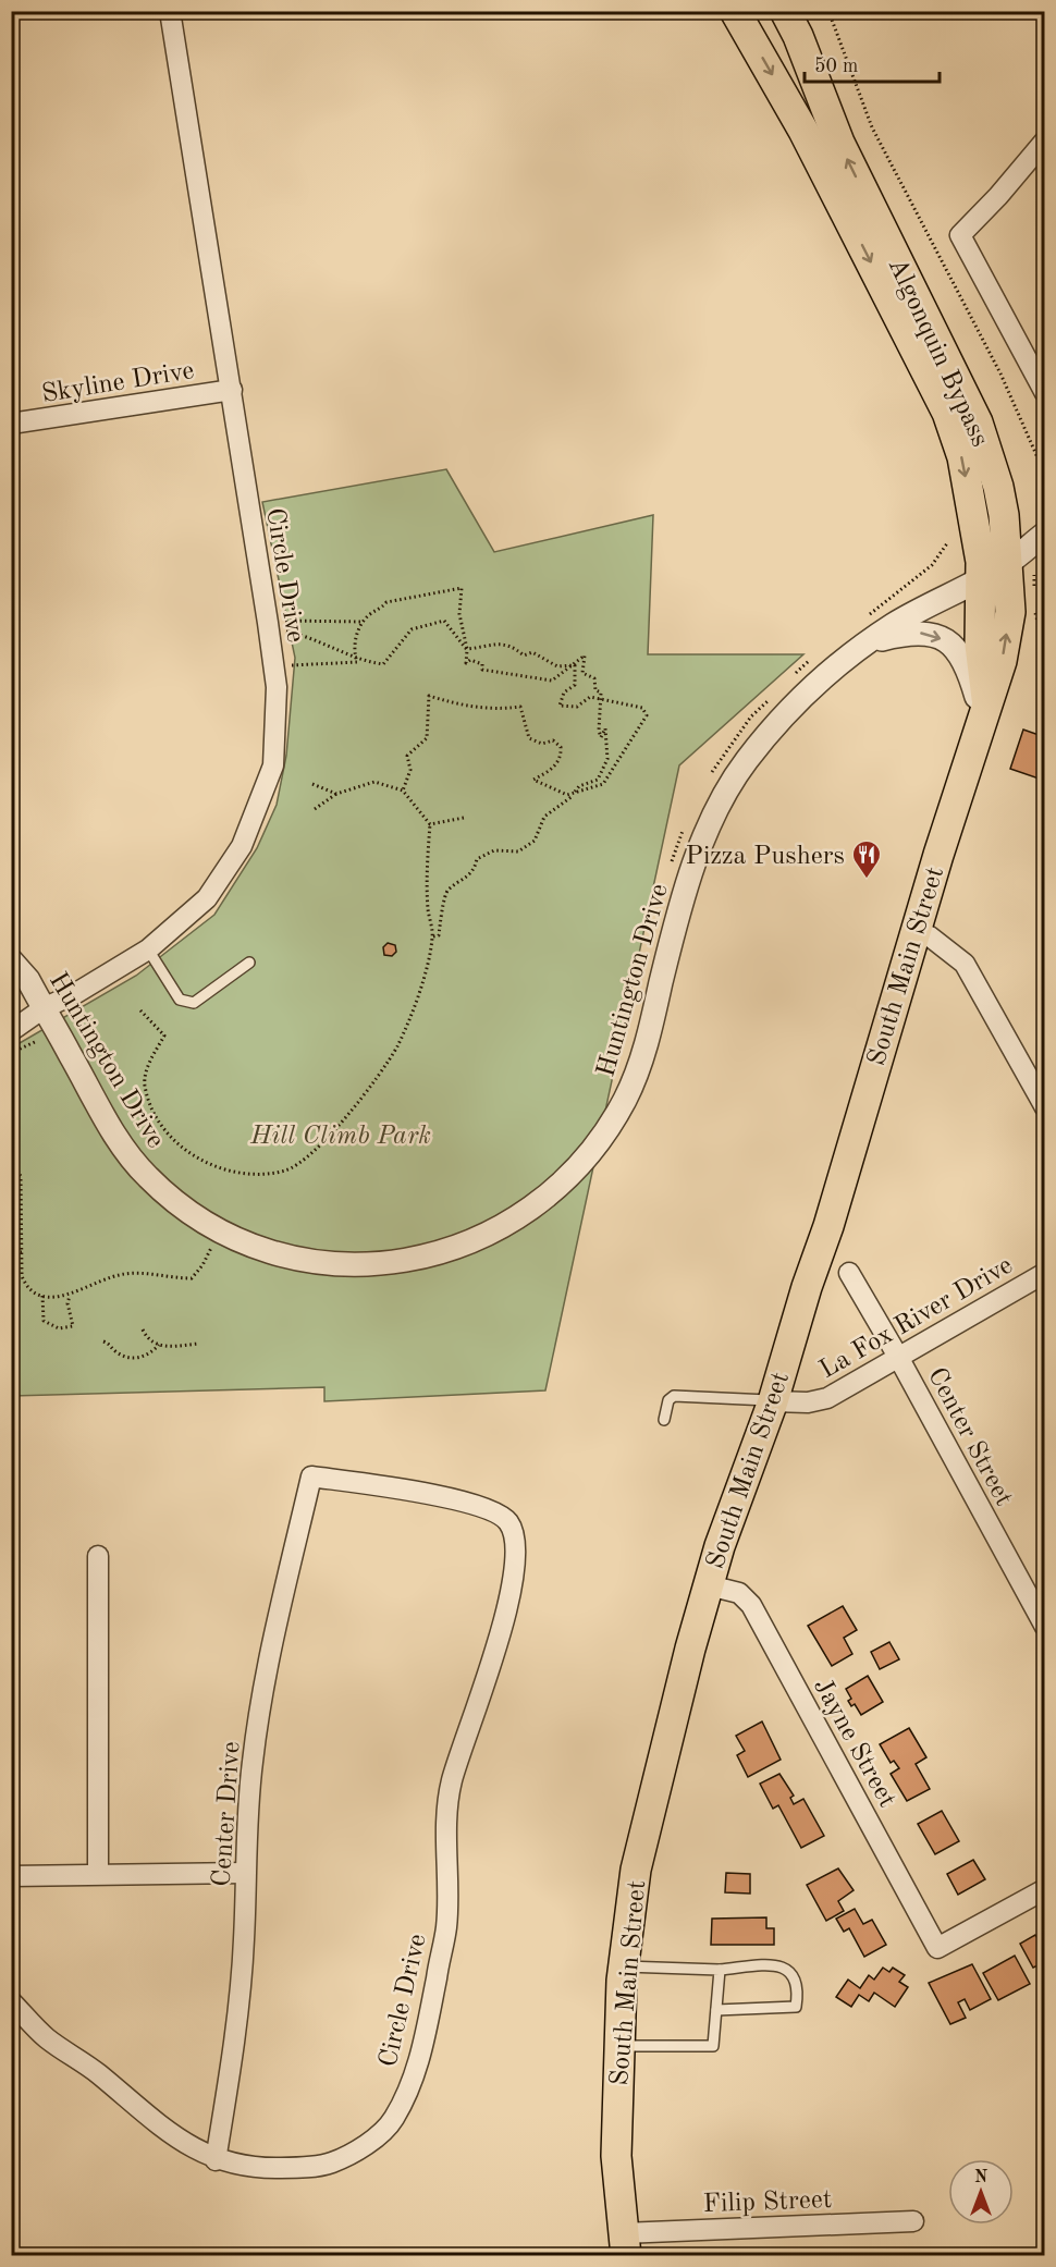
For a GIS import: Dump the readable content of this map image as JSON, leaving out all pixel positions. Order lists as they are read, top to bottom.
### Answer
{
  "streets": {
    "main road": ["Algonquin Bypass", "South Main Street"],
    "street": [
      "Skyline Drive",
      "Circle Drive",
      "Huntington Drive",
      "La Fox River Drive",
      "Center Street",
      "Jayne Street",
      "Center Drive",
      "Filip Street"
    ]
  },
  "crossings": [
    ["Algonquin Bypass", "South Main Street"],
    ["Algonquin Bypass", "Huntington Drive"],
    ["Skyline Drive", "Circle Drive"],
    ["Circle Drive", "Huntington Drive"],
    ["Circle Drive", "Center Drive"],
    ["South Main Street", "La Fox River Drive"],
    ["South Main Street", "Jayne Street"],
    ["South Main Street", "Filip Street"],
    ["La Fox River Drive", "Center Street"]
  ],
  "parks": ["Hill Climb Park"],
  "places": {
    "restaurant": ["Pizza Pushers"]
  },
  "scale_bar": "50 m",
  "north": "top"
}
